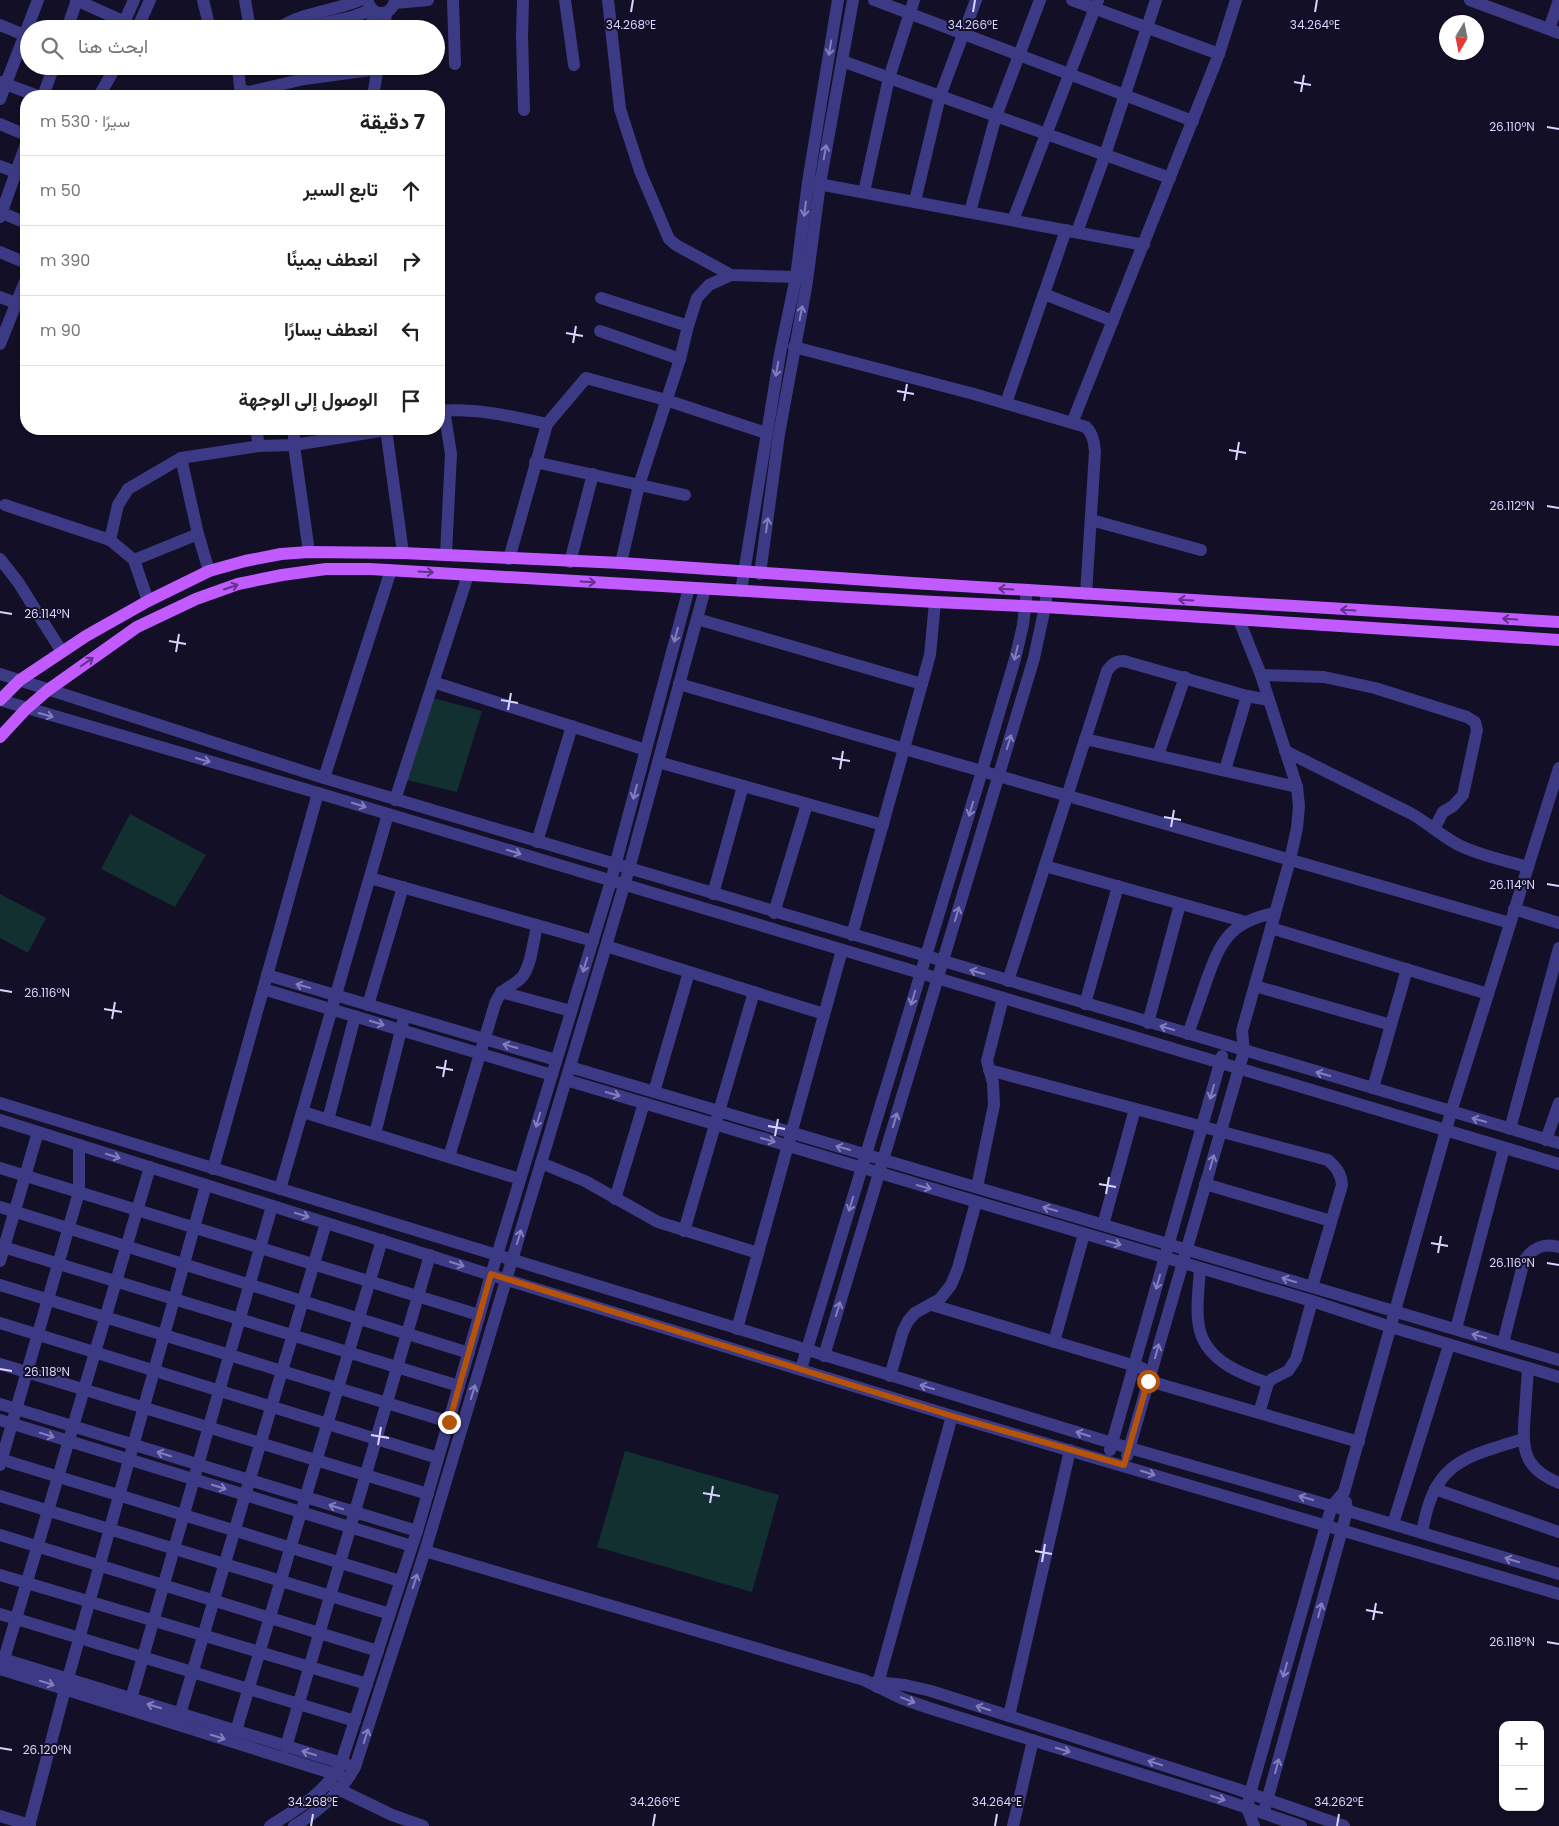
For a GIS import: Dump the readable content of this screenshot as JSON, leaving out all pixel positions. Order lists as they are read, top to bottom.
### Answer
{
  "north": "bottom",
  "page": {
    "search": "ابحث هنا",
    "heading": ["7 دقيقة", "سيرًا · 530 m"],
    "list": [
      ["تابع السير", "50 m"],
      ["انعطف يمينًا", "390 m"],
      ["انعطف يسارًا", "90 m"],
      "الوصول إلى الوجهة"
    ],
    "map_buttons": ["+", "−"]
  },
  "coordinates": [
    "34.268°E",
    "34.266°E",
    "34.264°E",
    "26.110°N",
    "26.112°N",
    "26.114°N",
    "26.116°N",
    "26.118°N",
    "26.120°N",
    "34.262°E"
  ]
}
